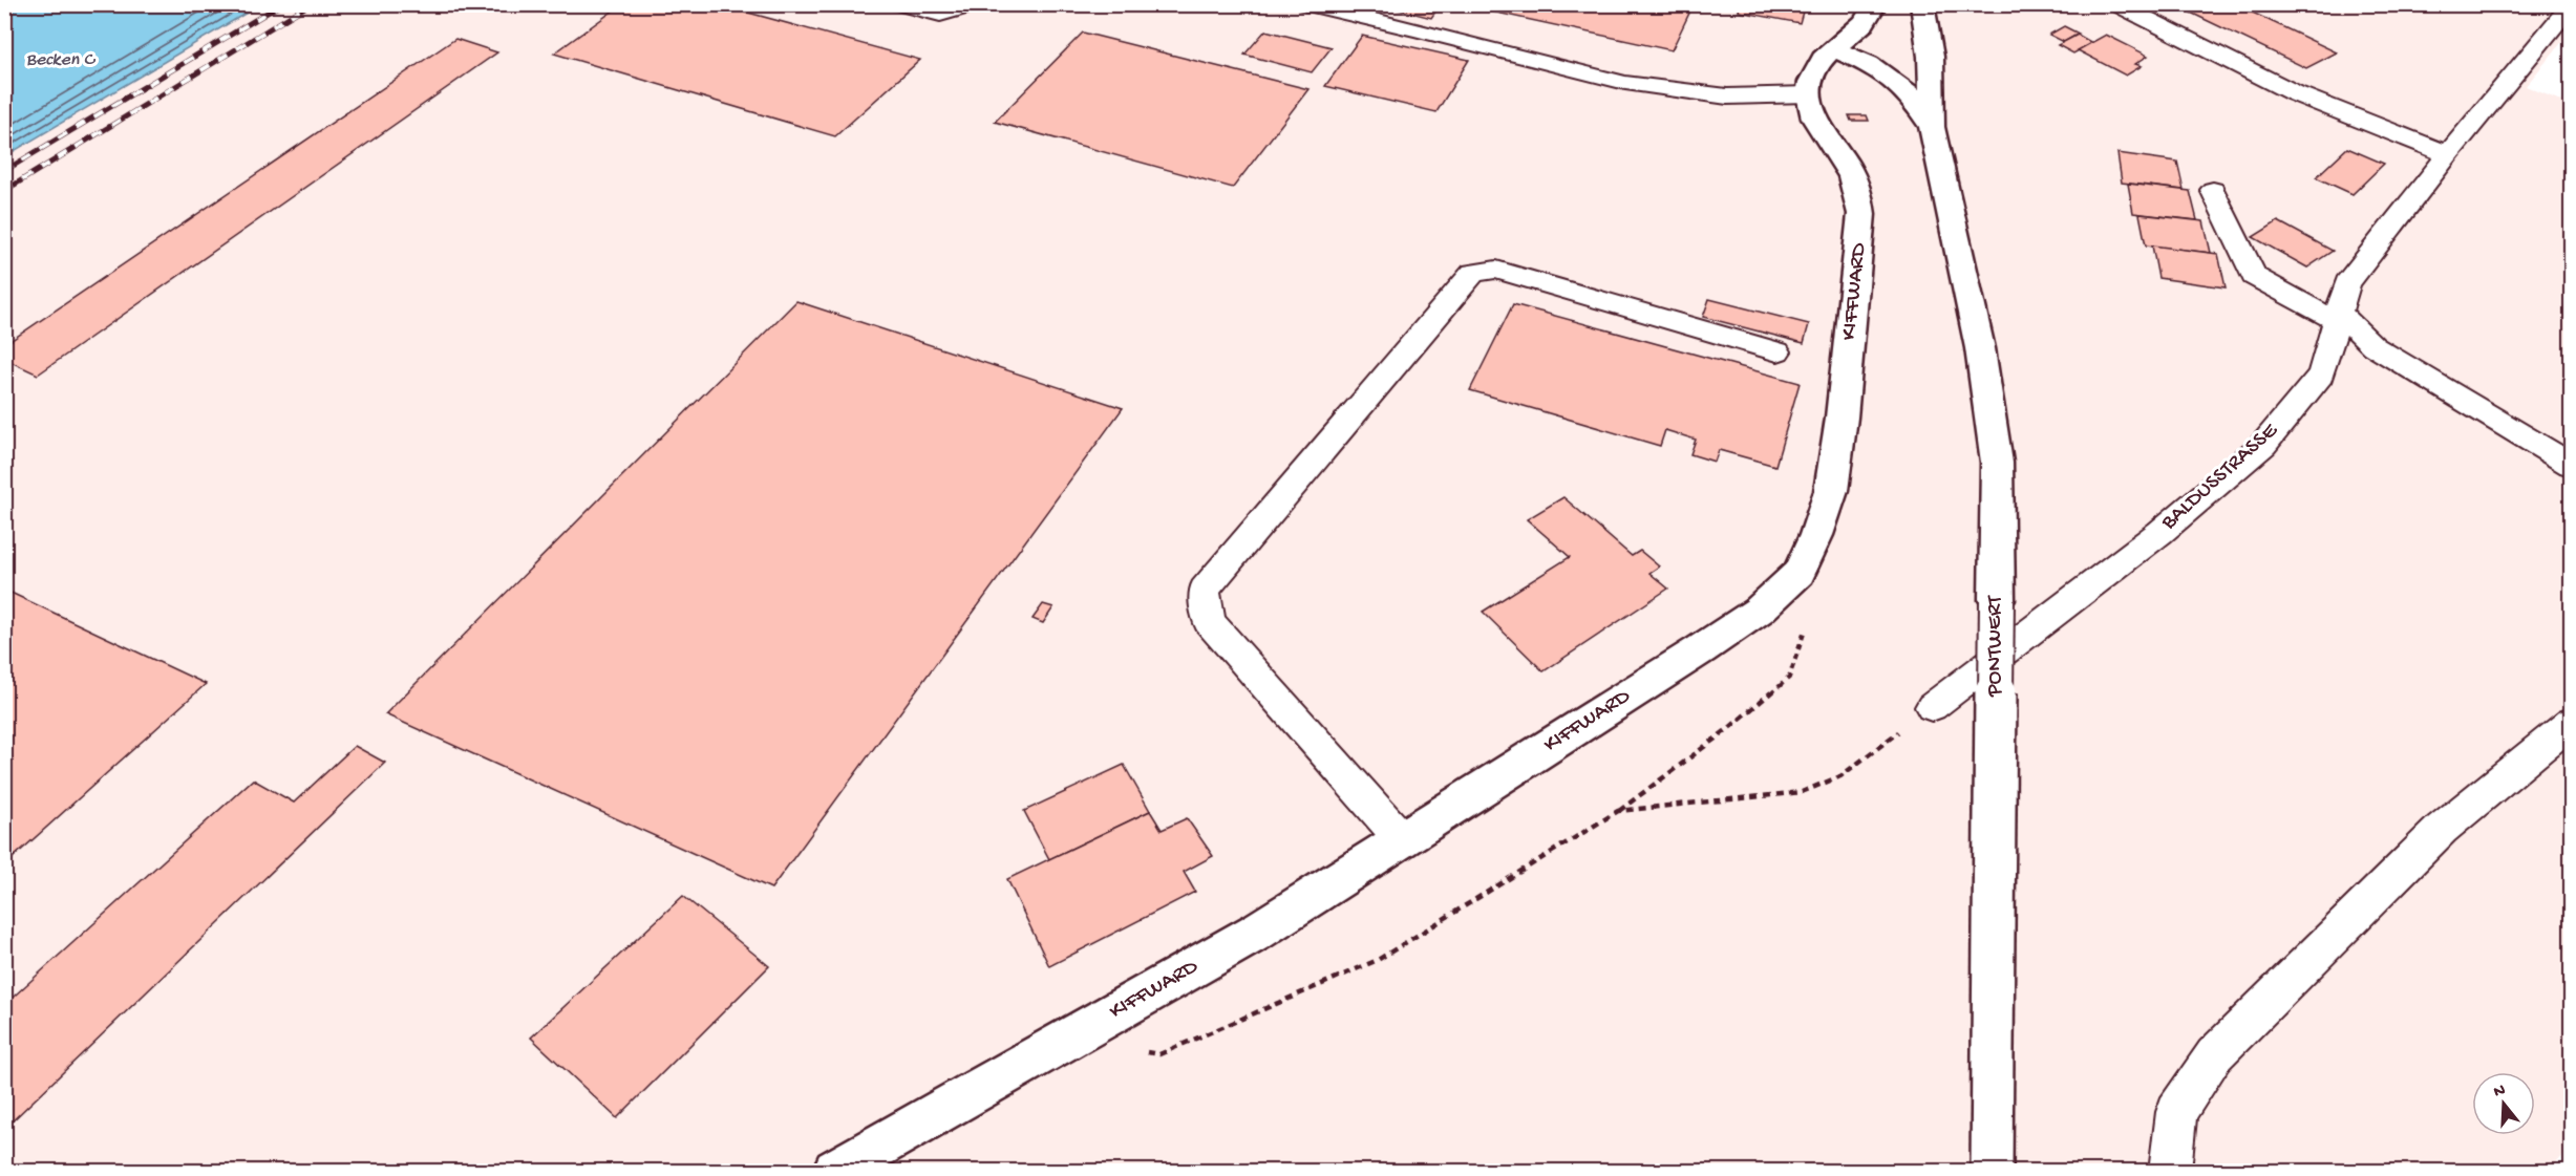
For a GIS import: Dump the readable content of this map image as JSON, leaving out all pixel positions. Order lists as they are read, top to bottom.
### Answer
{
  "streets": {
    "street": ["KIFFWARD", "PONTWERT"],
    "lane": ["BALDUSSTRASSE"]
  },
  "water": ["Becken C"],
  "north": "top"
}
